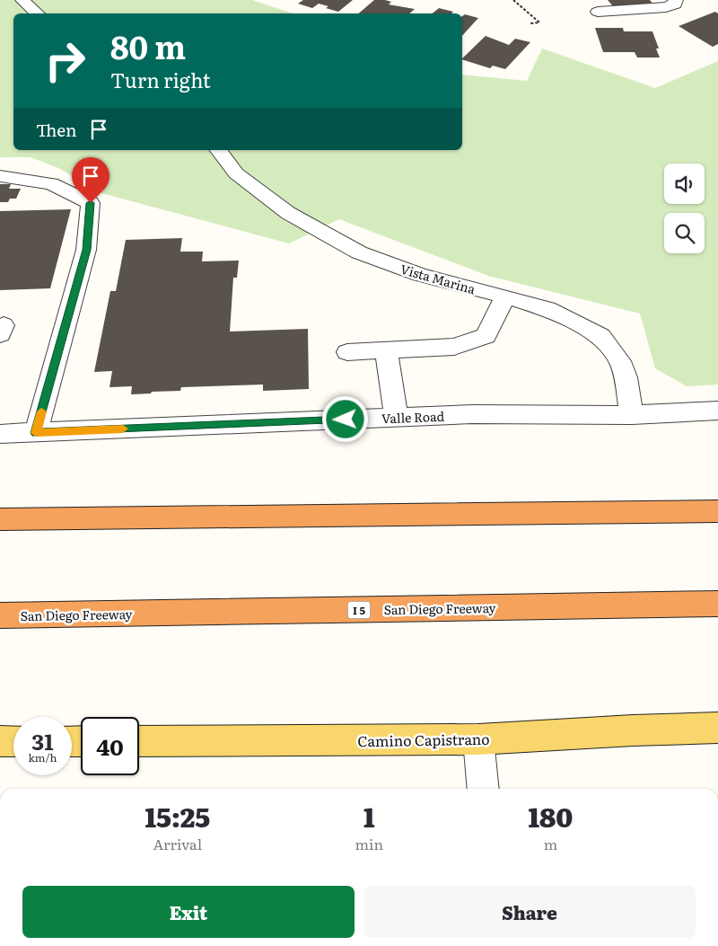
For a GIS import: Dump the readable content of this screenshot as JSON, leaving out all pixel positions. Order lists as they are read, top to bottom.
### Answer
{
  "streets": {
    "highway": ["San Diego Freeway", "I 5"],
    "main road": ["Camino Capistrano"],
    "street": ["Vista Marina", "Valle Road"]
  },
  "crossings": [
    ["Vista Marina", "Valle Road"]
  ],
  "page": {
    "turn": ["80 m", "Turn right"],
    "then": "Then",
    "speed": "31 km/h",
    "limit": "40",
    "eta": [
      "15:25",
      "Arrival",
      "1",
      "min",
      "180",
      "m"
    ],
    "buttons": ["Exit", "Share"]
  }
}
